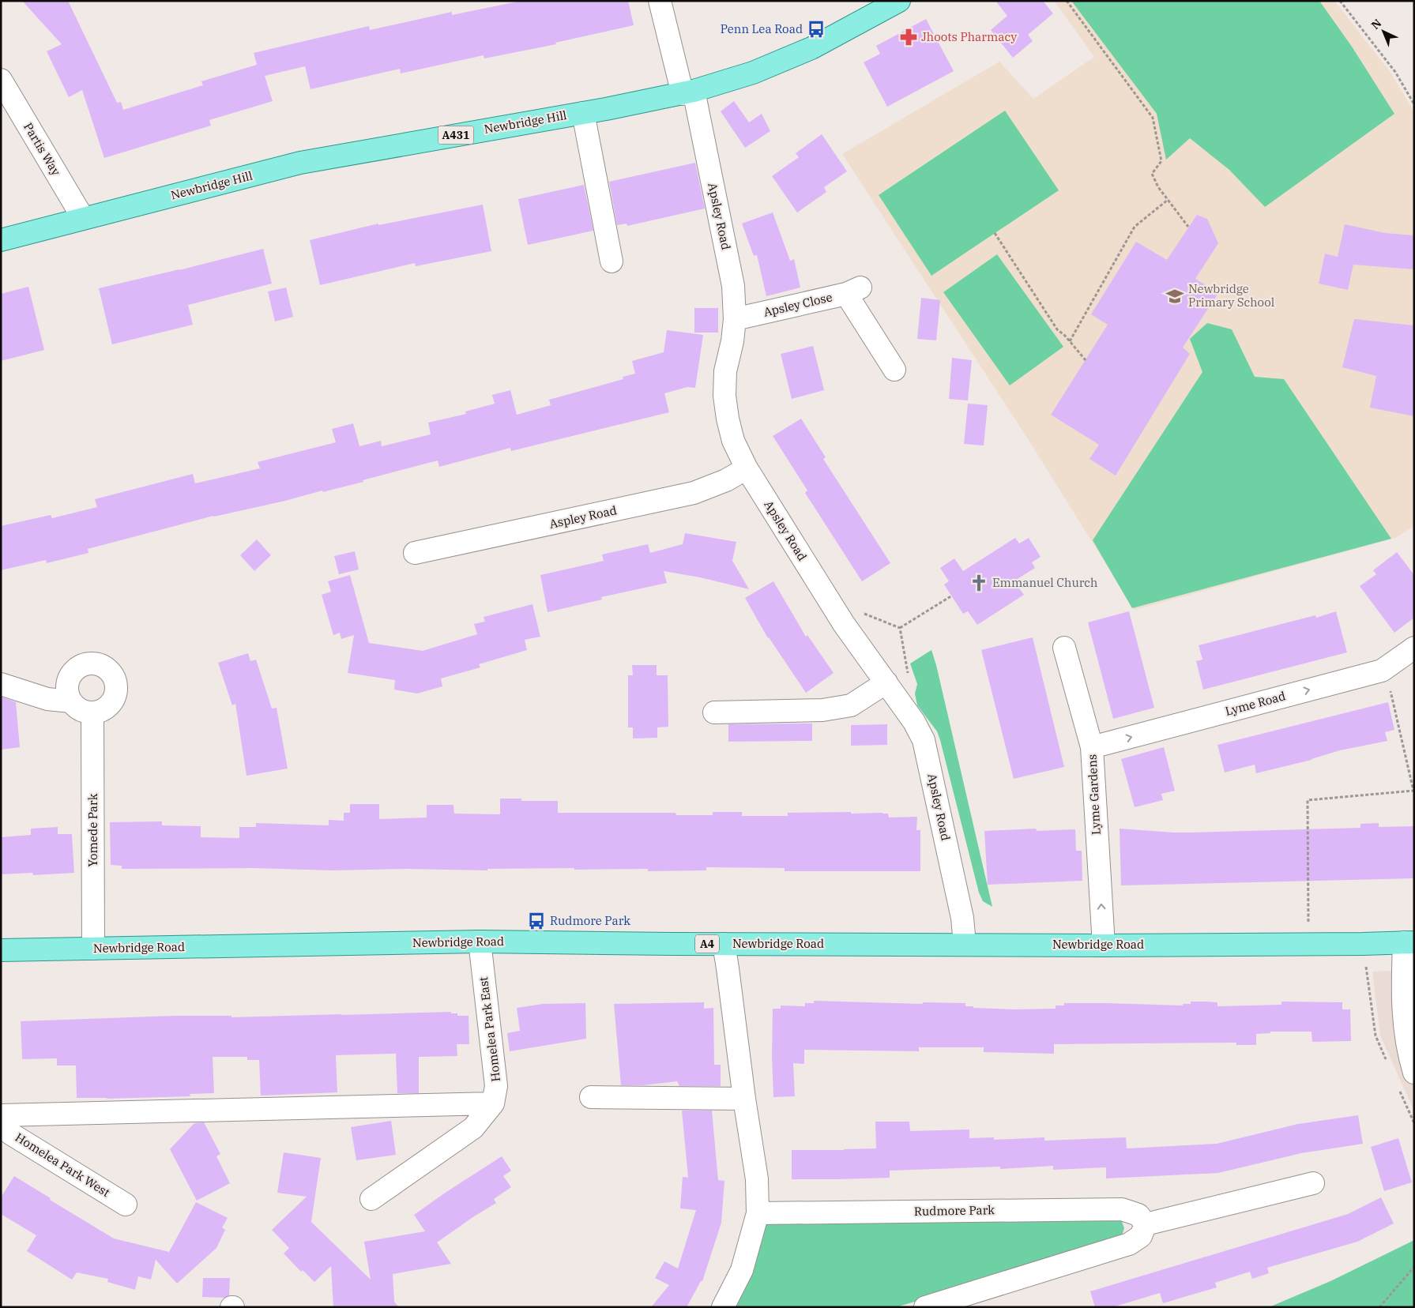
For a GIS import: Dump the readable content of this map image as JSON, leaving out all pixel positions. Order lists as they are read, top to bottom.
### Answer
{
  "streets": {
    "main road": [
      "Newbridge Hill",
      "A431",
      "Newbridge Road",
      "A4"
    ],
    "street": [
      "Partis Way",
      "Apsley Road",
      "Apsley Close",
      "Aspley Road",
      "Lyme Road",
      "Lyme Gardens",
      "Yomede Park",
      "Homelea Park East",
      "Homelea Park West",
      "Rudmore Park"
    ]
  },
  "crossings": [
    ["Newbridge Hill", "Partis Way"],
    ["Newbridge Hill", "Apsley Road"],
    ["Apsley Road", "Apsley Close"],
    ["Apsley Road", "Aspley Road"],
    ["Apsley Road", "Newbridge Road"],
    ["Lyme Road", "Lyme Gardens"],
    ["Lyme Gardens", "Newbridge Road"],
    ["Yomede Park", "Newbridge Road"],
    ["Newbridge Road", "Homelea Park East"]
  ],
  "one_way": ["Lyme Road", "Lyme Gardens"],
  "places": {
    "bus stop": ["Penn Lea Road", "Rudmore Park"],
    "pharmacy": ["Jhoots Pharmacy"],
    "school or university": ["Newbridge Primary School"],
    "church": ["Emmanuel Church"]
  },
  "north": "top left"
}
